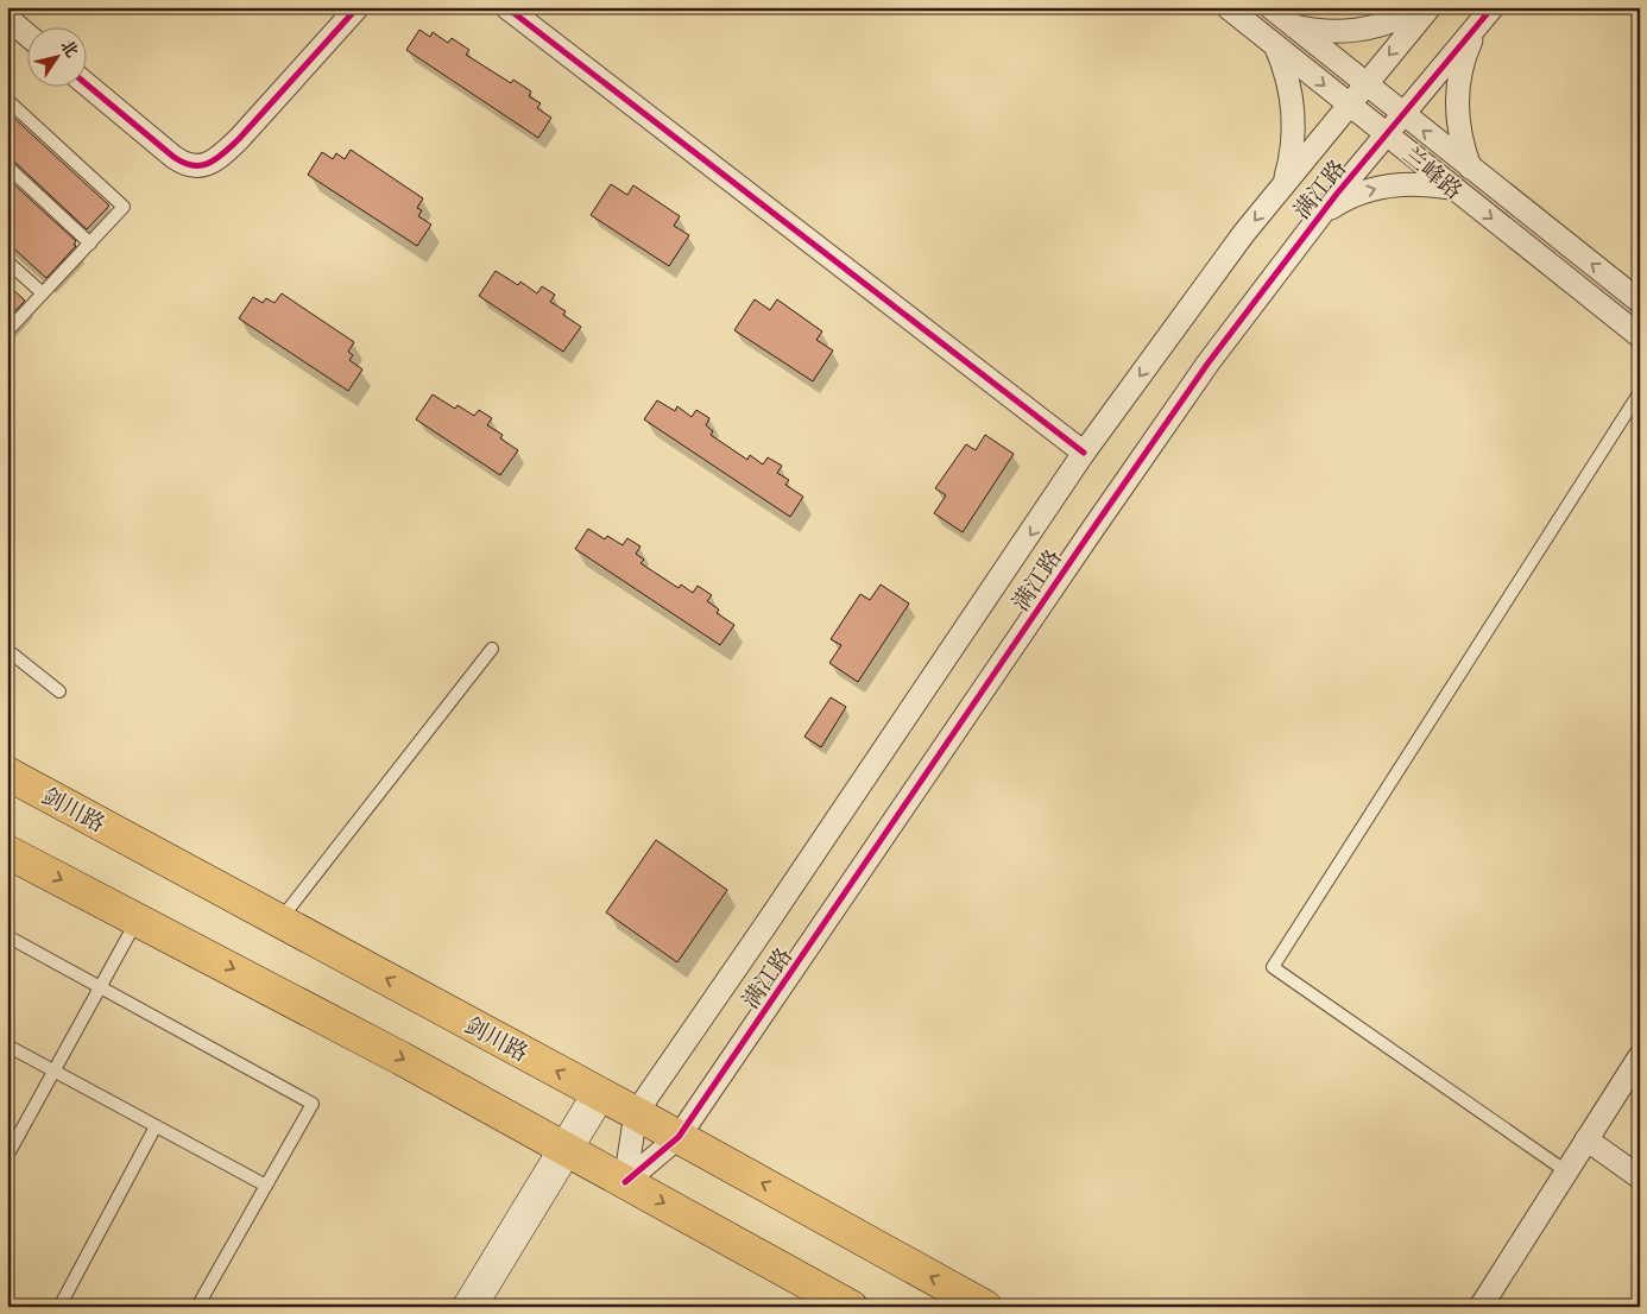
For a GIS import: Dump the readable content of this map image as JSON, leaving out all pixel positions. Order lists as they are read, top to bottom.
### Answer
{
  "streets": {
    "highway": ["剑川路"],
    "street": ["兰峰路", "满江路"]
  },
  "crossings": [
    ["兰峰路", "满江路"],
    ["满江路", "剑川路"]
  ],
  "north": "top right"
}
